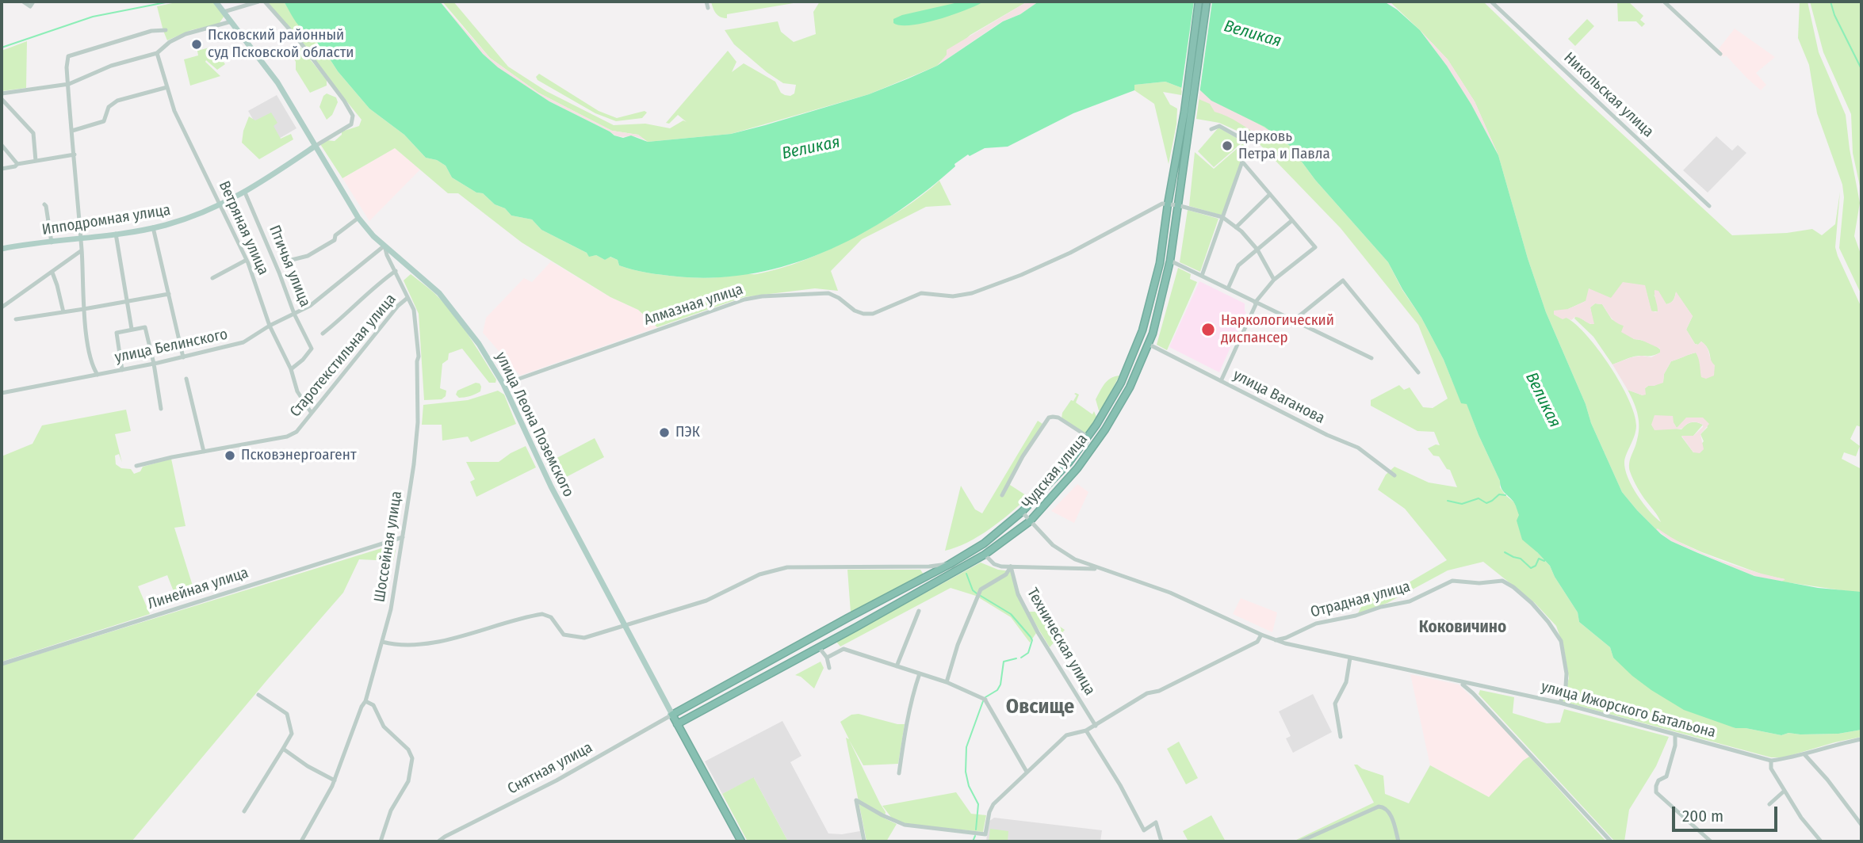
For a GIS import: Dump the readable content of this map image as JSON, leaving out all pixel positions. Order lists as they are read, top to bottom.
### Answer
{
  "streets": {
    "highway": ["улица Леона Поземского", "Чудская улица"],
    "main road": ["Ипподромная улица"],
    "street": [
      "Никольская улица",
      "Ветряная улица",
      "Птичья улица",
      "Алмазная улица",
      "улица Белинского",
      "Старотекстильная улица",
      "улица Ваганова",
      "Шоссейная улица",
      "Линейная улица",
      "Отрадная улица",
      "Техническая улица",
      "улица Ижорского Батальона",
      "Снятная улица"
    ]
  },
  "crossings": [
    ["Ипподромная улица", "Ветряная улица"],
    ["Ипподромная улица", "Птичья улица"],
    ["Ипподромная улица", "улица Леона Поземского"],
    ["Ветряная улица", "Птичья улица"],
    ["Ветряная улица", "улица Белинского"],
    ["Ветряная улица", "Старотекстильная улица"],
    ["Птичья улица", "улица Белинского"],
    ["Алмазная улица", "улица Леона Поземского"],
    ["Алмазная улица", "Чудская улица"],
    ["улица Белинского", "улица Леона Поземского"],
    ["улица Белинского", "Шоссейная улица"],
    ["Старотекстильная улица", "Шоссейная улица"],
    ["улица Ваганова", "Чудская улица"],
    ["улица Леона Поземского", "Чудская улица"],
    ["улица Леона Поземского", "Шоссейная улица"],
    ["улица Леона Поземского", "Снятная улица"],
    ["Чудская улица", "улица Ижорского Батальона"],
    ["Чудская улица", "Снятная улица"],
    ["Шоссейная улица", "Линейная улица"],
    ["Отрадная улица", "улица Ижорского Батальона"],
    ["Техническая улица", "улица Ижорского Батальона"]
  ],
  "districts": ["Коковичино", "Овсище"],
  "water": ["Великая"],
  "places": [
    "Псковский районный суд Псковской области",
    "Церковь Петра и Павла",
    "Наркологический диспансер",
    "ПЭК",
    "Псковэнергоагент"
  ],
  "scale_bar": "200 m"
}
